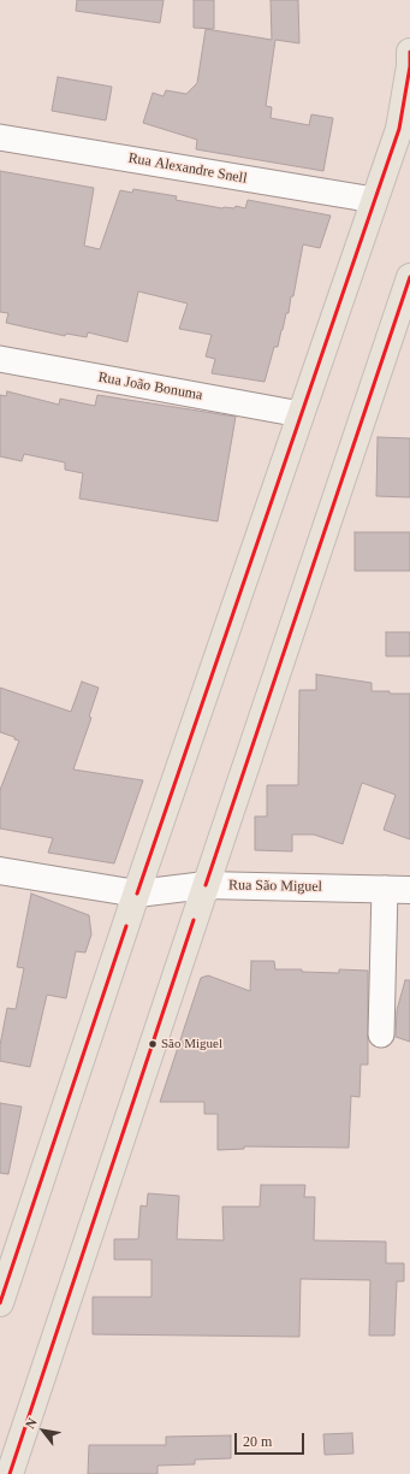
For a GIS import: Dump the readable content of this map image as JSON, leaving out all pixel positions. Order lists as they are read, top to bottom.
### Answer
{
  "streets": {
    "street": ["Rua Alexandre Snell", "Rua João Bonuma", "Rua São Miguel"]
  },
  "places": ["São Miguel"],
  "scale_bar": "20 m",
  "north": "top left"
}
